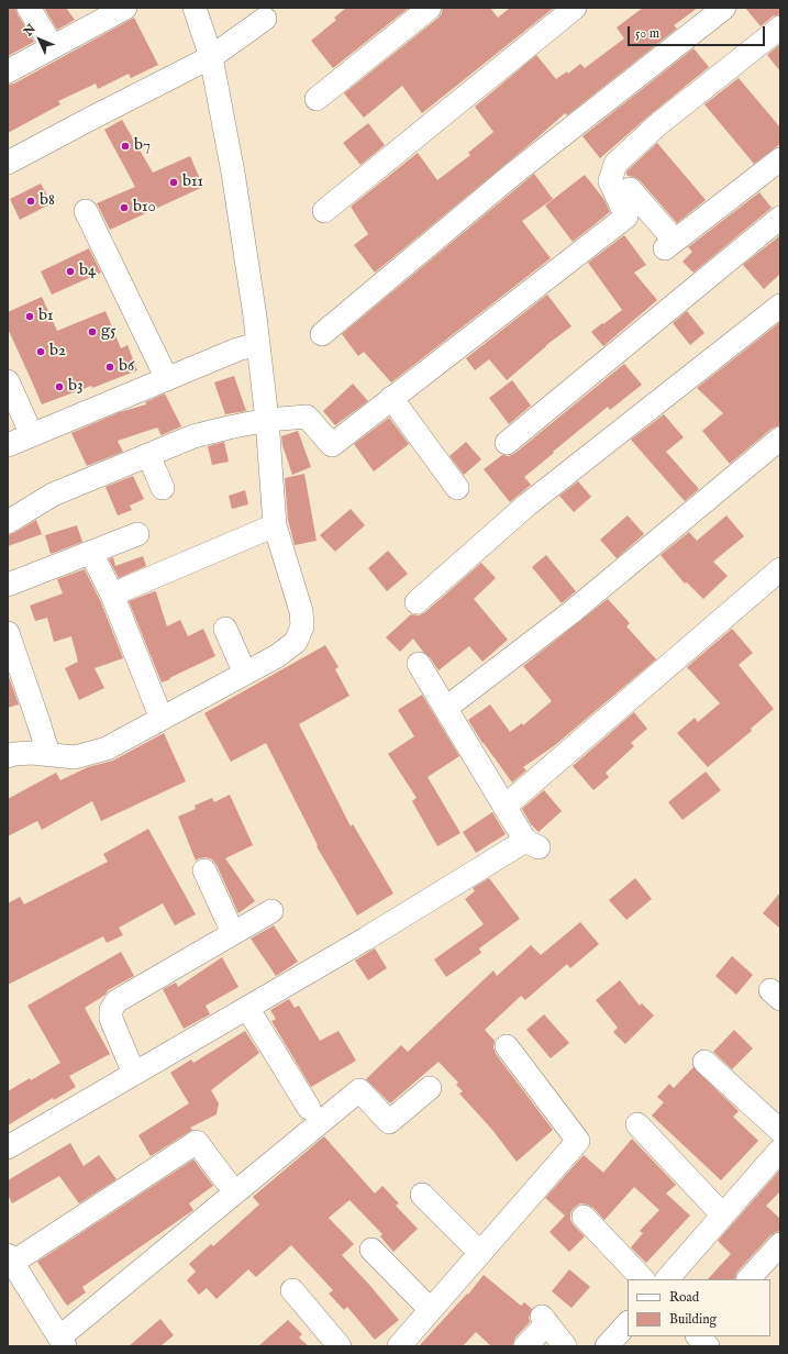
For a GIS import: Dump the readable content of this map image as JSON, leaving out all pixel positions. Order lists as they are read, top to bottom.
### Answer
{
  "places": [
    "b7",
    "b11",
    "b8",
    "b10",
    "b4",
    "b1",
    "g5",
    "b2",
    "b6",
    "b3"
  ],
  "legend": ["Road", "Building"],
  "scale_bar": "50 m",
  "north": "top left"
}
